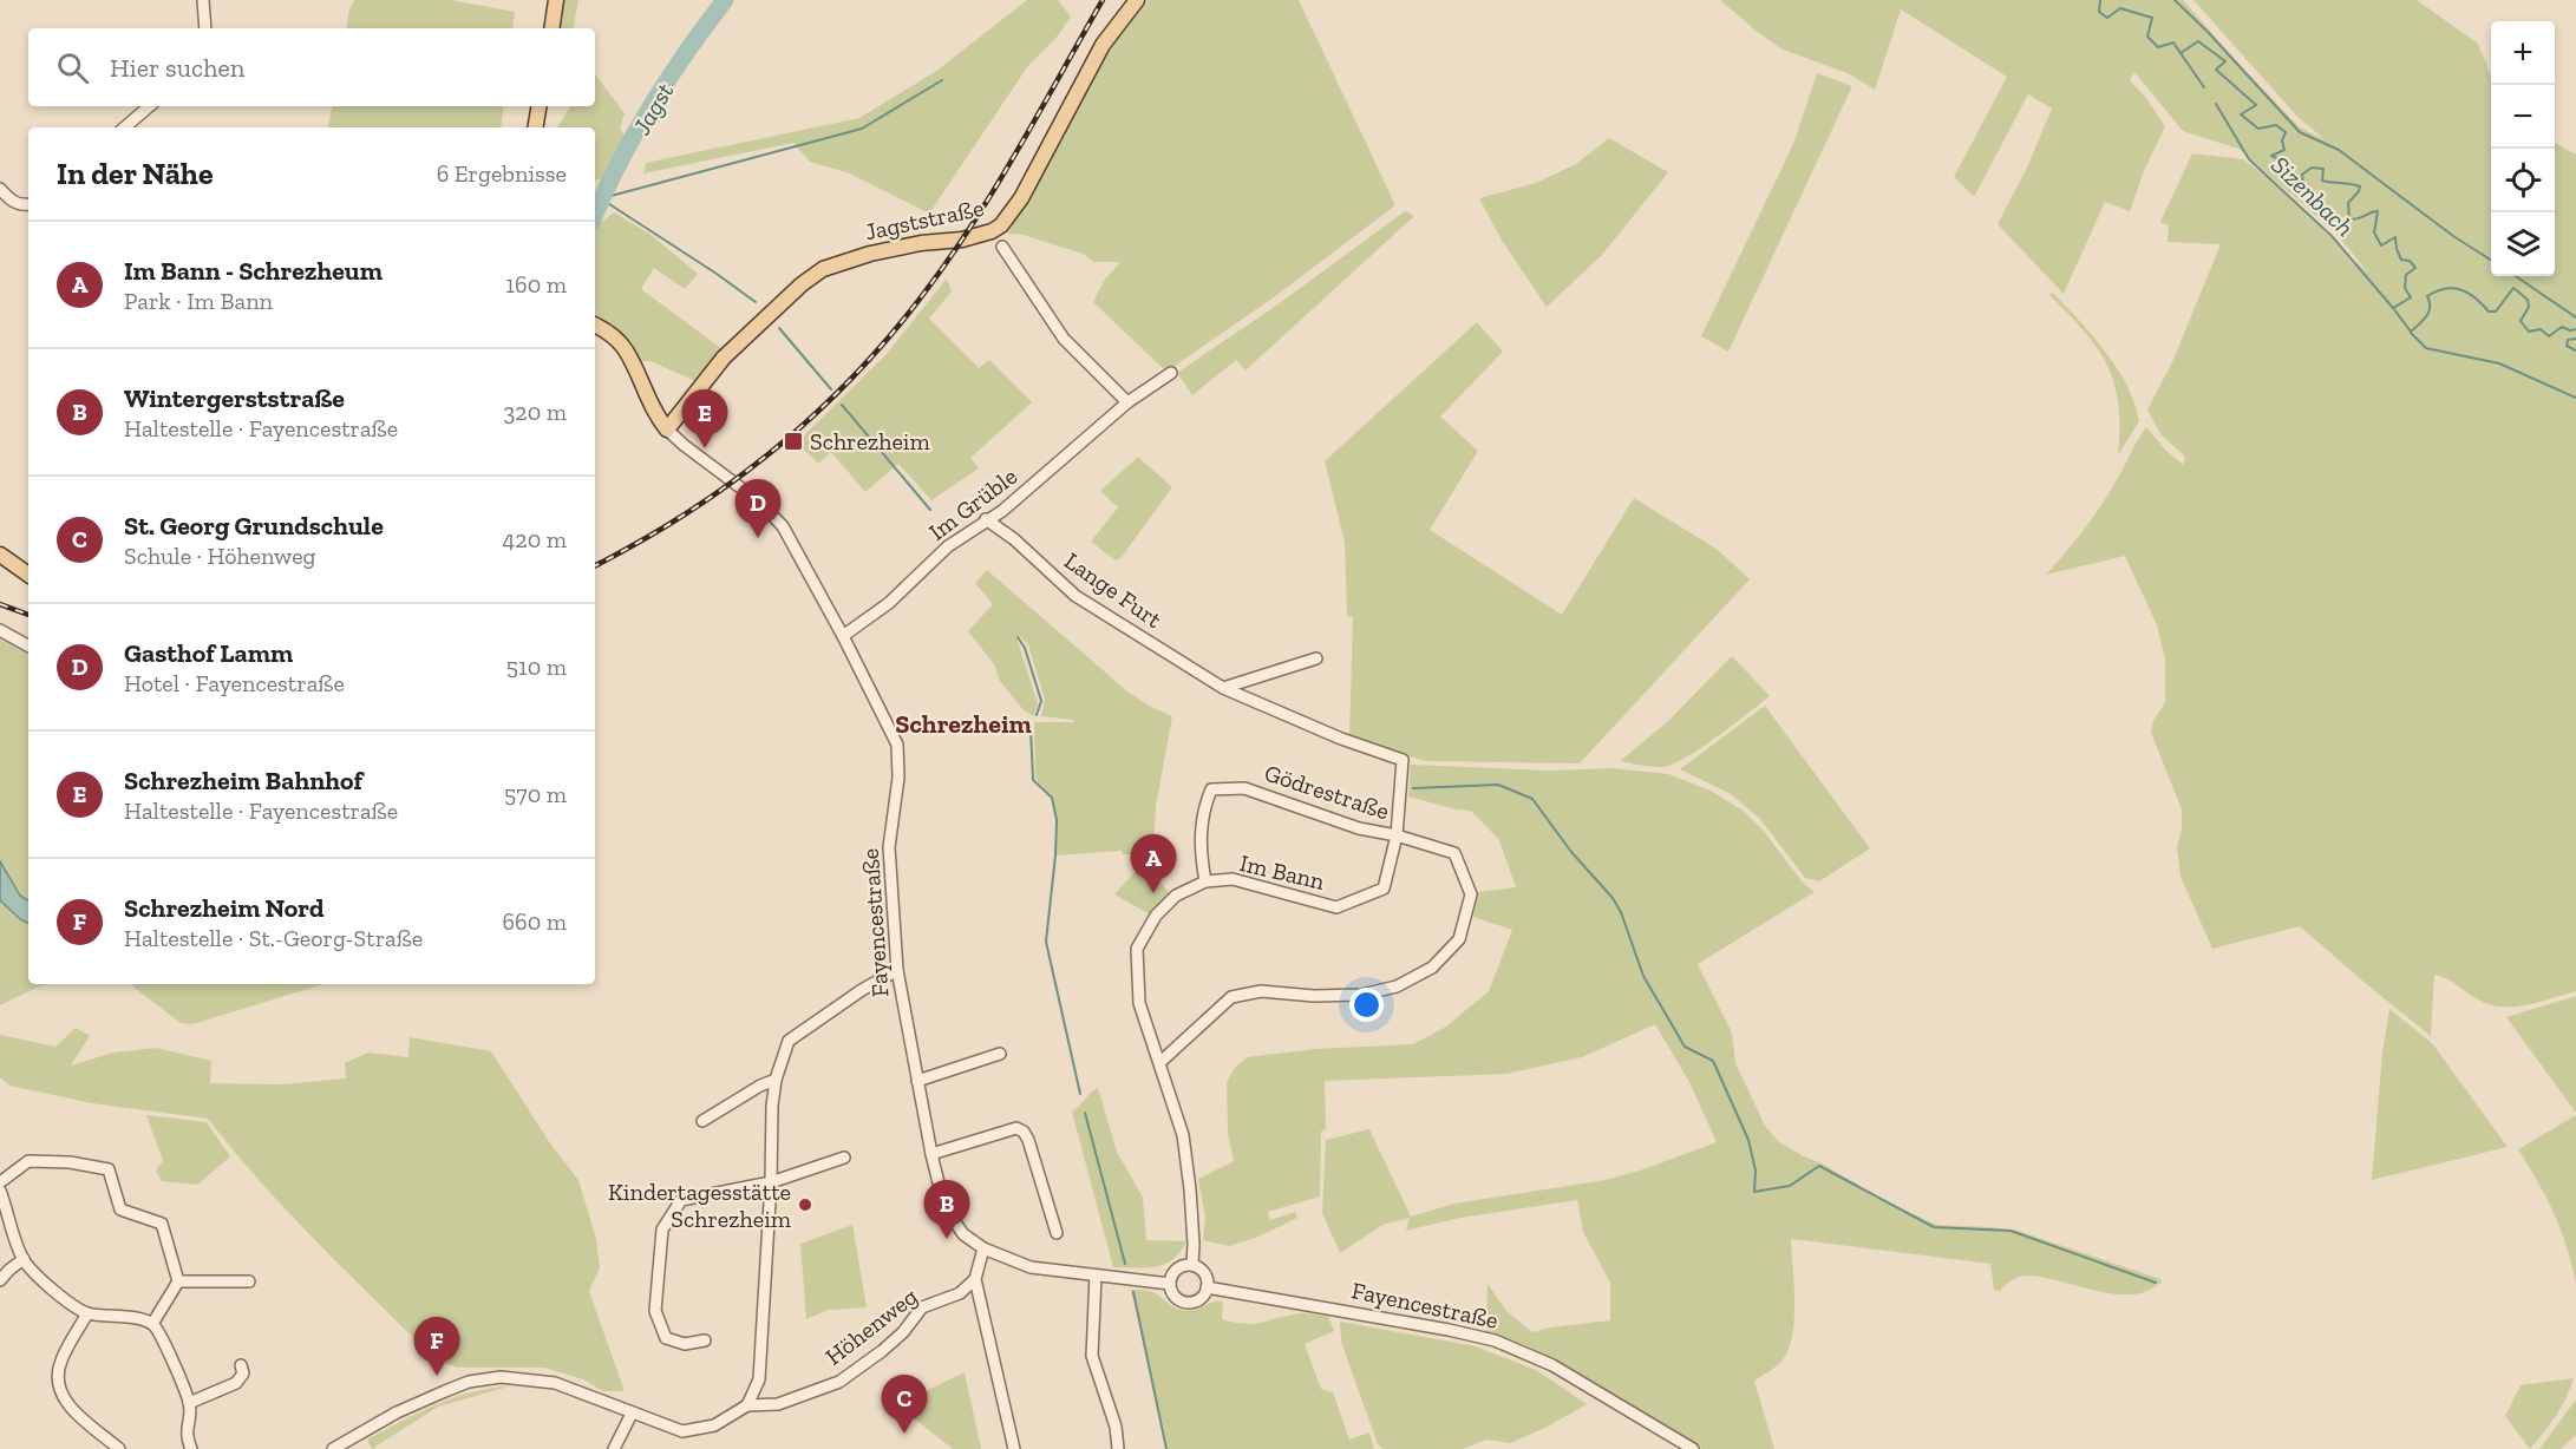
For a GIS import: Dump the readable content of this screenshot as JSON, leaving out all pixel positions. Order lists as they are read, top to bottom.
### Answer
{
  "streets": {
    "main road": ["Jagststraße", "Fayencestraße"],
    "street": [
      "Im Grüble",
      "Lange Furt",
      "Gödrestraße",
      "Im Bann",
      "Höhenweg"
    ]
  },
  "crossings": [
    ["Jagststraße", "Fayencestraße"],
    ["Im Grüble", "Lange Furt"],
    ["Im Grüble", "Fayencestraße"],
    ["Lange Furt", "Im Bann"],
    ["Gödrestraße", "Im Bann"],
    ["Im Bann", "Fayencestraße"]
  ],
  "districts": ["Schrezheim"],
  "water": ["Jagst", "Sizenbach"],
  "places": {
    "transit": ["Schrezheim"],
    "other": ["Kindertagesstätte Schrezheim"]
  },
  "page": {
    "map_buttons": ["+", "−"],
    "search": "Hier suchen",
    "heading": ["In der Nähe", "6 Ergebnisse"],
    "list": [
      {
        "mark": "A",
        "name": "Im Bann - Schrezheum",
        "note": "Park · Im Bann",
        "value": "160 m"
      },
      {
        "mark": "B",
        "name": "Wintergerststraße",
        "note": "Haltestelle · Fayencestraße",
        "value": "320 m"
      },
      {
        "mark": "C",
        "name": "St. Georg Grundschule",
        "note": "Schule · Höhenweg",
        "value": "420 m"
      },
      {
        "mark": "D",
        "name": "Gasthof Lamm",
        "note": "Hotel · Fayencestraße",
        "value": "510 m"
      },
      {
        "mark": "E",
        "name": "Schrezheim Bahnhof",
        "note": "Haltestelle · Fayencestraße",
        "value": "570 m"
      },
      {
        "mark": "F",
        "name": "Schrezheim Nord",
        "note": "Haltestelle · St.-Georg-Straße",
        "value": "660 m"
      }
    ],
    "pins": [
      "E",
      "D",
      "A",
      "B",
      "F",
      "C"
    ]
  }
}
